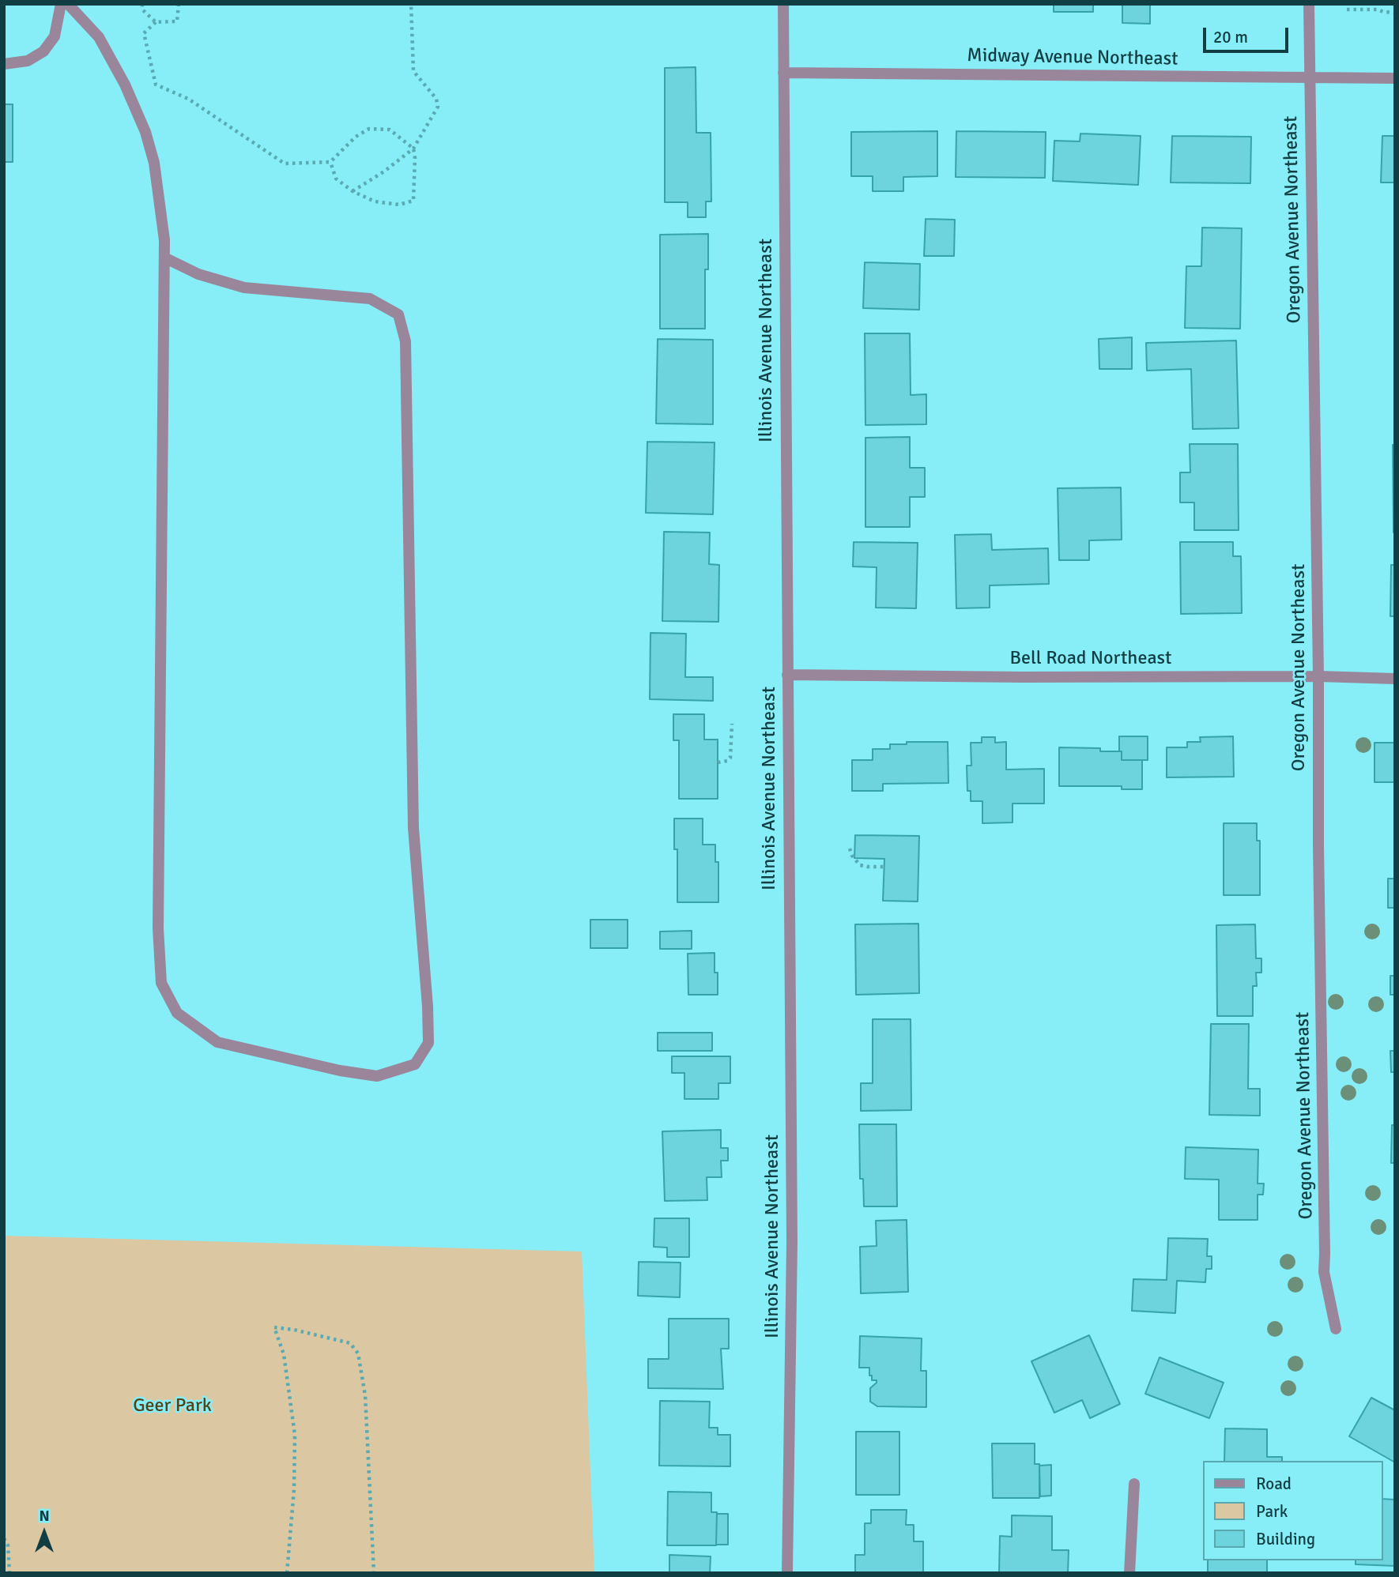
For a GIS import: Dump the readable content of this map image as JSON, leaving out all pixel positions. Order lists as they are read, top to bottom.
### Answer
{
  "streets": {
    "street": [
      "Midway Avenue Northeast",
      "Oregon Avenue Northeast",
      "Illinois Avenue Northeast",
      "Bell Road Northeast"
    ]
  },
  "crossings": [
    ["Midway Avenue Northeast", "Oregon Avenue Northeast"],
    ["Midway Avenue Northeast", "Illinois Avenue Northeast"],
    ["Oregon Avenue Northeast", "Bell Road Northeast"],
    ["Illinois Avenue Northeast", "Bell Road Northeast"]
  ],
  "parks": ["Geer Park"],
  "legend": ["Road", "Park", "Building"],
  "scale_bar": "20 m",
  "north": "top"
}
